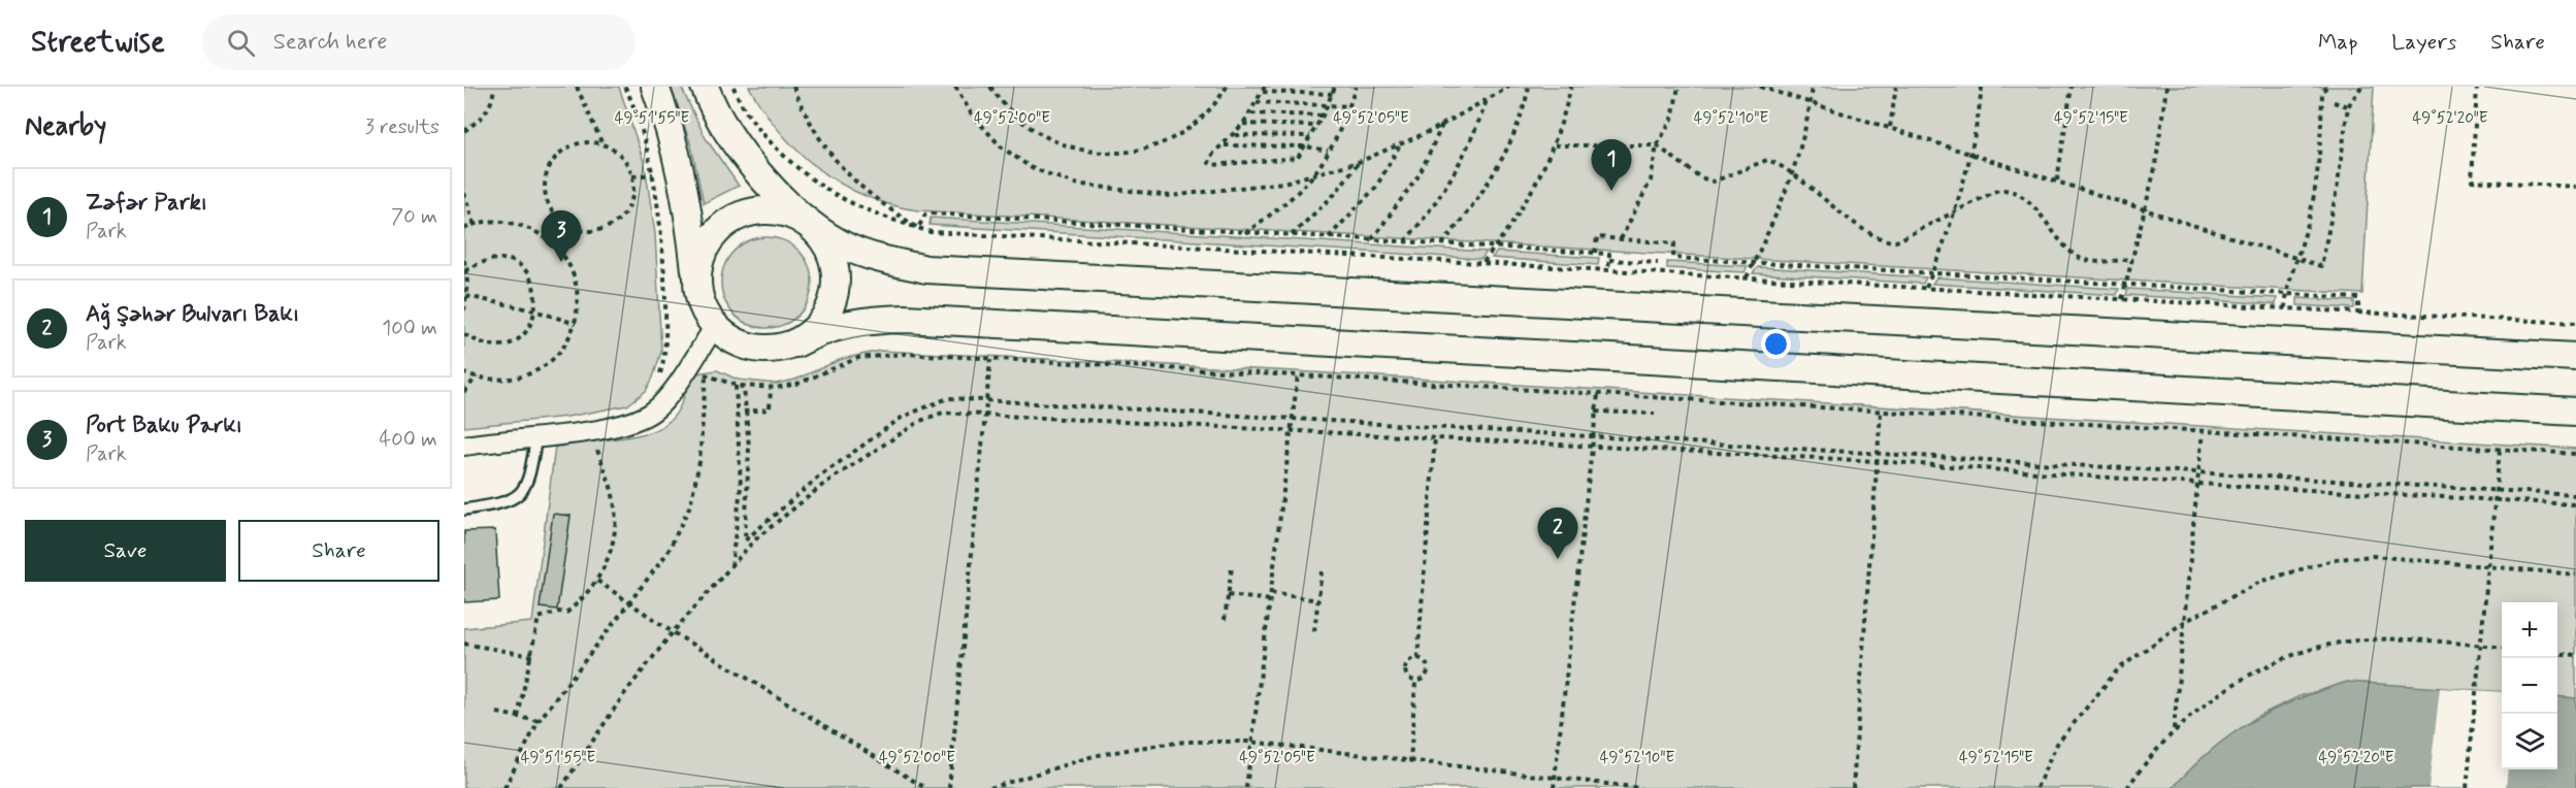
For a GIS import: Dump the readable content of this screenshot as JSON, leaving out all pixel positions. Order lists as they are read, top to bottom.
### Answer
{
  "page": {
    "header": "Streetwise",
    "search": "Search here",
    "nav": ["Map", "Layers", "Share"],
    "heading": ["Nearby", "3 results"],
    "pins": ["1", "3", "2"],
    "list": [
      {
        "mark": "1",
        "name": "Zəfər Parkı",
        "note": "Park",
        "value": "70 m"
      },
      {
        "mark": "2",
        "name": "Ağ Şəhər Bulvarı Bakı",
        "note": "Park",
        "value": "100 m"
      },
      {
        "mark": "3",
        "name": "Port Baku Parkı",
        "note": "Park",
        "value": "400 m"
      }
    ],
    "buttons": ["Save", "Share"],
    "map_buttons": ["+", "−"]
  },
  "coordinates": [
    "49°51'55\"E",
    "49°52'00\"E",
    "49°52'05\"E",
    "49°52'10\"E",
    "49°52'15\"E",
    "49°52'20\"E"
  ]
}
